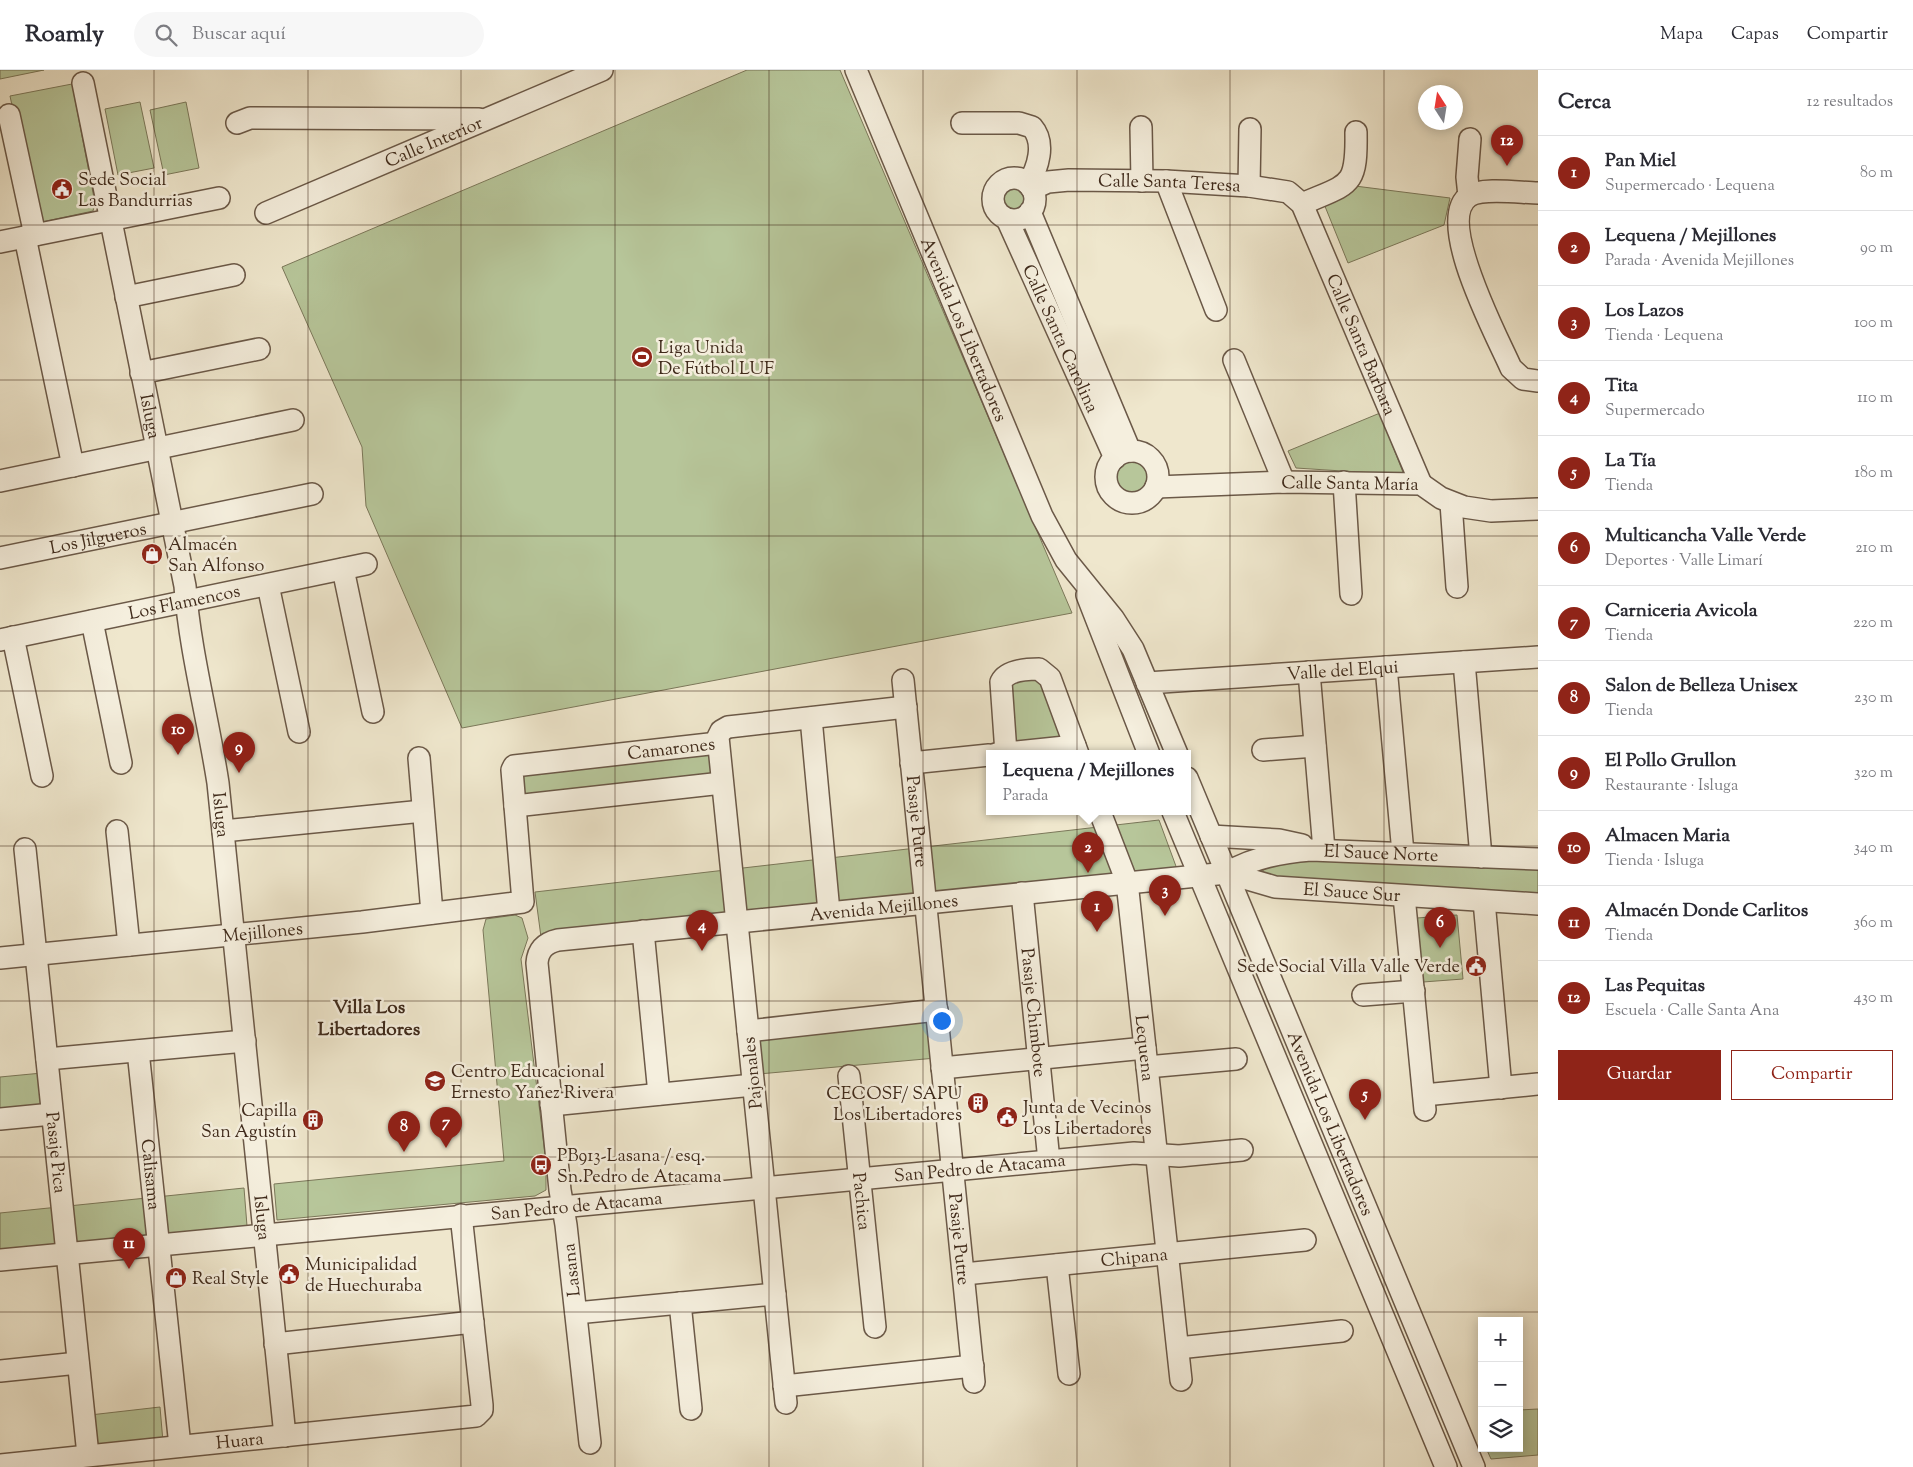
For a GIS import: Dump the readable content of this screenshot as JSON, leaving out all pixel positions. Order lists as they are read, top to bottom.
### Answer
{
  "streets": {
    "street": [
      "Calle Interior",
      "Calle Santa Teresa",
      "Avenida Los Libertadores",
      "Calle Santa Carolina",
      "Calle Santa Barbara",
      "Isluga",
      "Calle Santa María",
      "Los Jilgueros",
      "Los Flamencos",
      "Valle del Elqui",
      "Camarones",
      "Pasaje Putre",
      "El Sauce Norte",
      "El Sauce Sur",
      "Avenida Mejillones",
      "Mejillones",
      "Pasaje Chimbote",
      "Lequena",
      "Pajonales",
      "Pasaje Pica",
      "San Pedro de Atacama",
      "Calisama",
      "Pachica",
      "Chipana",
      "Lasana",
      "Huara"
    ]
  },
  "crossings": [
    ["Calle Santa Teresa", "Calle Santa Carolina"],
    ["Calle Santa Teresa", "Calle Santa Barbara"],
    ["Avenida Los Libertadores", "Valle del Elqui"],
    ["Avenida Los Libertadores", "El Sauce Norte"],
    ["Avenida Los Libertadores", "El Sauce Sur"],
    ["Avenida Los Libertadores", "Avenida Mejillones"],
    ["Calle Santa Carolina", "Calle Santa María"],
    ["Calle Santa Barbara", "Calle Santa María"],
    ["Isluga", "Los Jilgueros"],
    ["Isluga", "Los Flamencos"],
    ["Isluga", "Mejillones"],
    ["Isluga", "San Pedro de Atacama"],
    ["Isluga", "Huara"],
    ["Camarones", "Pasaje Putre"],
    ["Camarones", "Mejillones"],
    ["Camarones", "Pajonales"],
    ["Pasaje Putre", "Avenida Mejillones"],
    ["Pasaje Putre", "Pajonales"],
    ["Pasaje Putre", "San Pedro de Atacama"],
    ["Pasaje Putre", "Chipana"],
    ["El Sauce Norte", "El Sauce Sur"],
    ["El Sauce Norte", "Avenida Mejillones"],
    ["El Sauce Sur", "Avenida Mejillones"],
    ["Avenida Mejillones", "Pasaje Chimbote"],
    ["Avenida Mejillones", "Lequena"],
    ["Avenida Mejillones", "Pajonales"],
    ["Avenida Mejillones", "Lasana"],
    ["Mejillones", "Pasaje Pica"],
    ["Pasaje Chimbote", "San Pedro de Atacama"],
    ["Lequena", "San Pedro de Atacama"],
    ["Lequena", "Chipana"],
    ["Pajonales", "San Pedro de Atacama"],
    ["Pasaje Pica", "San Pedro de Atacama"],
    ["Pasaje Pica", "Huara"],
    ["San Pedro de Atacama", "Calisama"],
    ["San Pedro de Atacama", "Pachica"],
    ["San Pedro de Atacama", "Lasana"],
    ["Calisama", "Huara"]
  ],
  "districts": ["Villa Los Libertadores"],
  "places": {
    "public building": [
      "Sede Social Las Bandurrias",
      "Sede Social Villa Valle Verde",
      "Junta de Vecinos Los Libertadores",
      "Municipalidad de Huechuraba"
    ],
    "sports": ["Liga Unida De Fútbol LUF"],
    "shop": ["Almacén San Alfonso", "Real Style"],
    "school or university": ["Centro Educacional Ernesto Yañez Rivera"],
    "building": ["CECOSF/ SAPU Los Libertadores", "Capilla San Agustín"],
    "bus stop": ["PB913-Lasana / esq. Sn.Pedro de Atacama"]
  },
  "north": "top",
  "page": {
    "header": "Roamly",
    "search": "Buscar aquí",
    "nav": ["Mapa", "Capas", "Compartir"],
    "heading": ["Cerca", "12 resultados"],
    "pins": [
      "12",
      "10",
      "9",
      "2",
      "3",
      "1",
      "6",
      "4",
      "5",
      "7",
      "8",
      "11"
    ],
    "list": [
      {
        "mark": "1",
        "name": "Pan Miel",
        "note": "Supermercado · Lequena",
        "value": "80 m"
      },
      {
        "mark": "2",
        "name": "Lequena / Mejillones",
        "note": "Parada · Avenida Mejillones",
        "value": "90 m"
      },
      {
        "mark": "3",
        "name": "Los Lazos",
        "note": "Tienda · Lequena",
        "value": "100 m"
      },
      {
        "mark": "4",
        "name": "Tita",
        "note": "Supermercado",
        "value": "110 m"
      },
      {
        "mark": "5",
        "name": "La Tía",
        "note": "Tienda",
        "value": "180 m"
      },
      {
        "mark": "6",
        "name": "Multicancha Valle Verde",
        "note": "Deportes · Valle Limarí",
        "value": "210 m"
      },
      {
        "mark": "7",
        "name": "Carniceria Avicola",
        "note": "Tienda",
        "value": "220 m"
      },
      {
        "mark": "8",
        "name": "Salon de Belleza Unisex",
        "note": "Tienda",
        "value": "230 m"
      },
      {
        "mark": "9",
        "name": "El Pollo Grullon",
        "note": "Restaurante · Isluga",
        "value": "320 m"
      },
      {
        "mark": "10",
        "name": "Almacen Maria",
        "note": "Tienda · Isluga",
        "value": "340 m"
      },
      {
        "mark": "11",
        "name": "Almacén Donde Carlitos",
        "note": "Tienda",
        "value": "360 m"
      },
      {
        "mark": "12",
        "name": "Las Pequitas",
        "note": "Escuela · Calle Santa Ana",
        "value": "430 m"
      }
    ],
    "popup": ["Lequena / Mejillones", "Parada"],
    "buttons": ["Guardar", "Compartir"],
    "map_buttons": ["+", "−"]
  }
}
